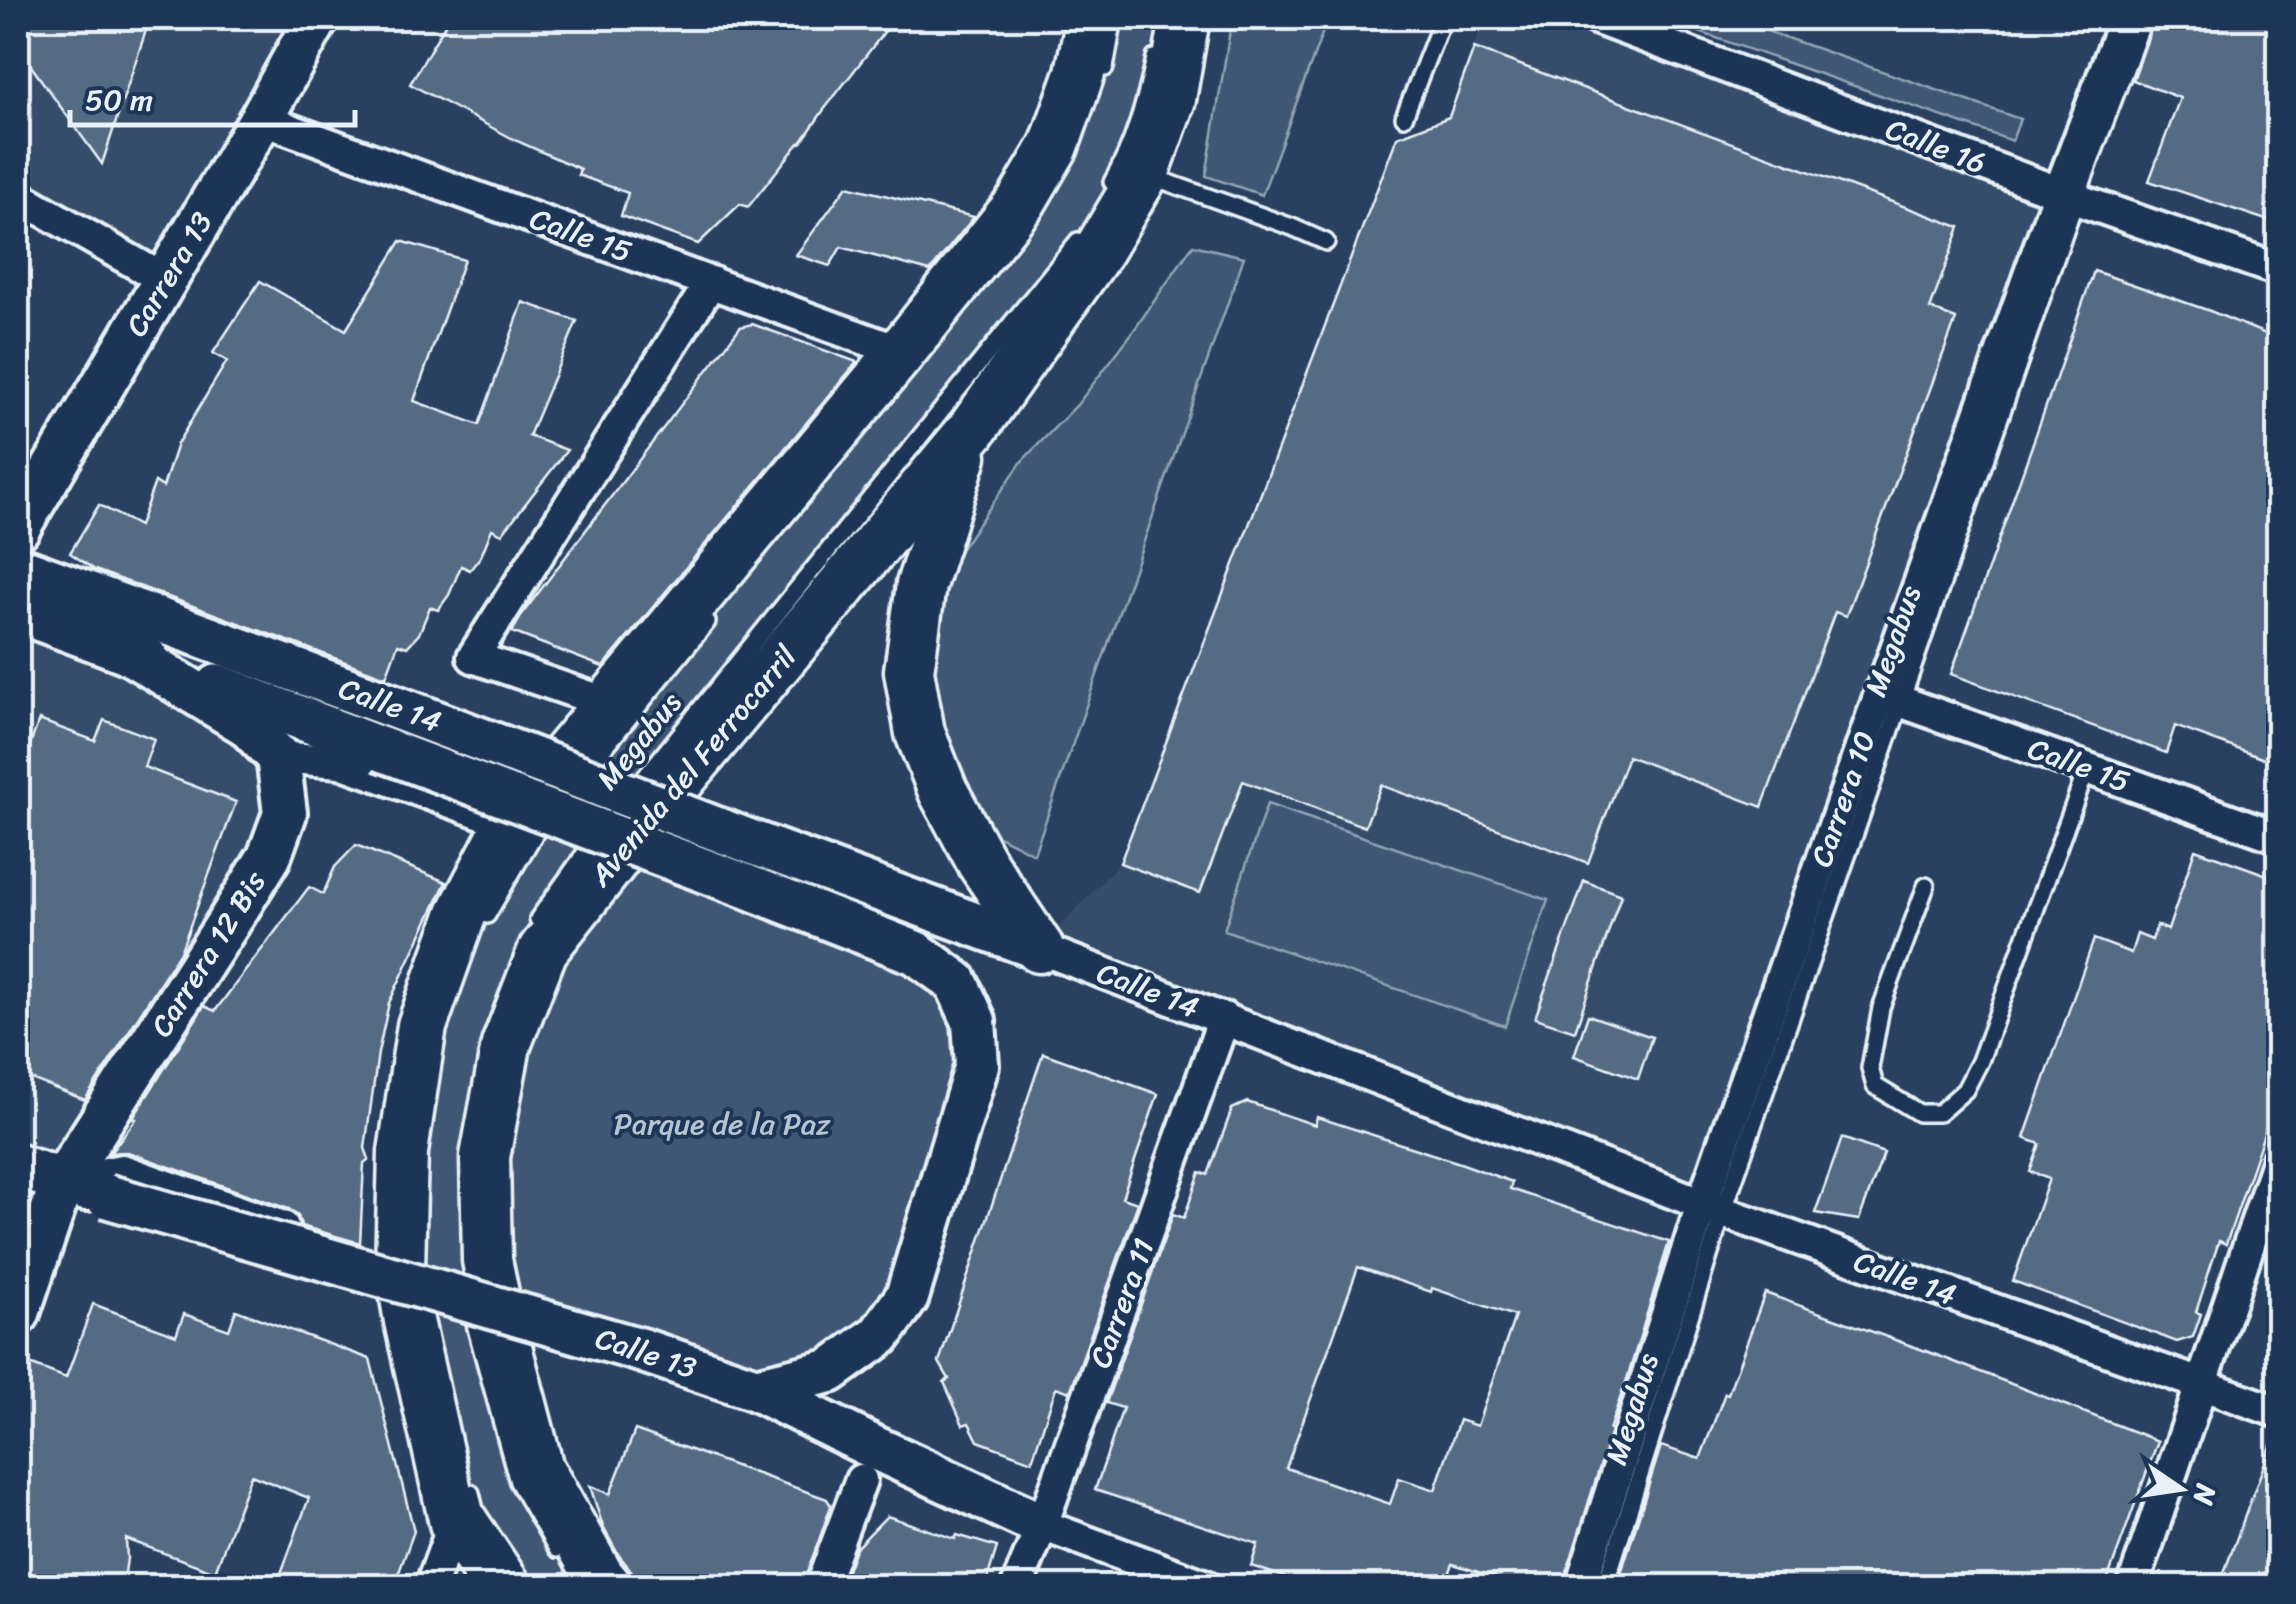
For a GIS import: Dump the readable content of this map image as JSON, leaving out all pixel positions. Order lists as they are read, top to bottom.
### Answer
{
  "streets": {
    "main road": [
      "Carrera 13",
      "Calle 14",
      "Avenida del Ferrocarril",
      "Carrera 12 Bis",
      "Calle 13"
    ],
    "street": [
      "Calle 16",
      "Calle 15",
      "Carrera 10",
      "Carrera 11"
    ],
    "lane": ["Megabus"]
  },
  "crossings": [
    ["Calle 16", "Carrera 10"],
    ["Calle 15", "Carrera 13"],
    ["Calle 15", "Carrera 10"],
    ["Megabus", "Calle 14"],
    ["Megabus", "Carrera 10"],
    ["Calle 14", "Carrera 10"],
    ["Calle 14", "Carrera 11"],
    ["Calle 14", "Calle 13"],
    ["Carrera 12 Bis", "Calle 13"],
    ["Carrera 11", "Calle 13"]
  ],
  "parks": ["Parque de la Paz"],
  "scale_bar": "50 m",
  "north": "right"
}
